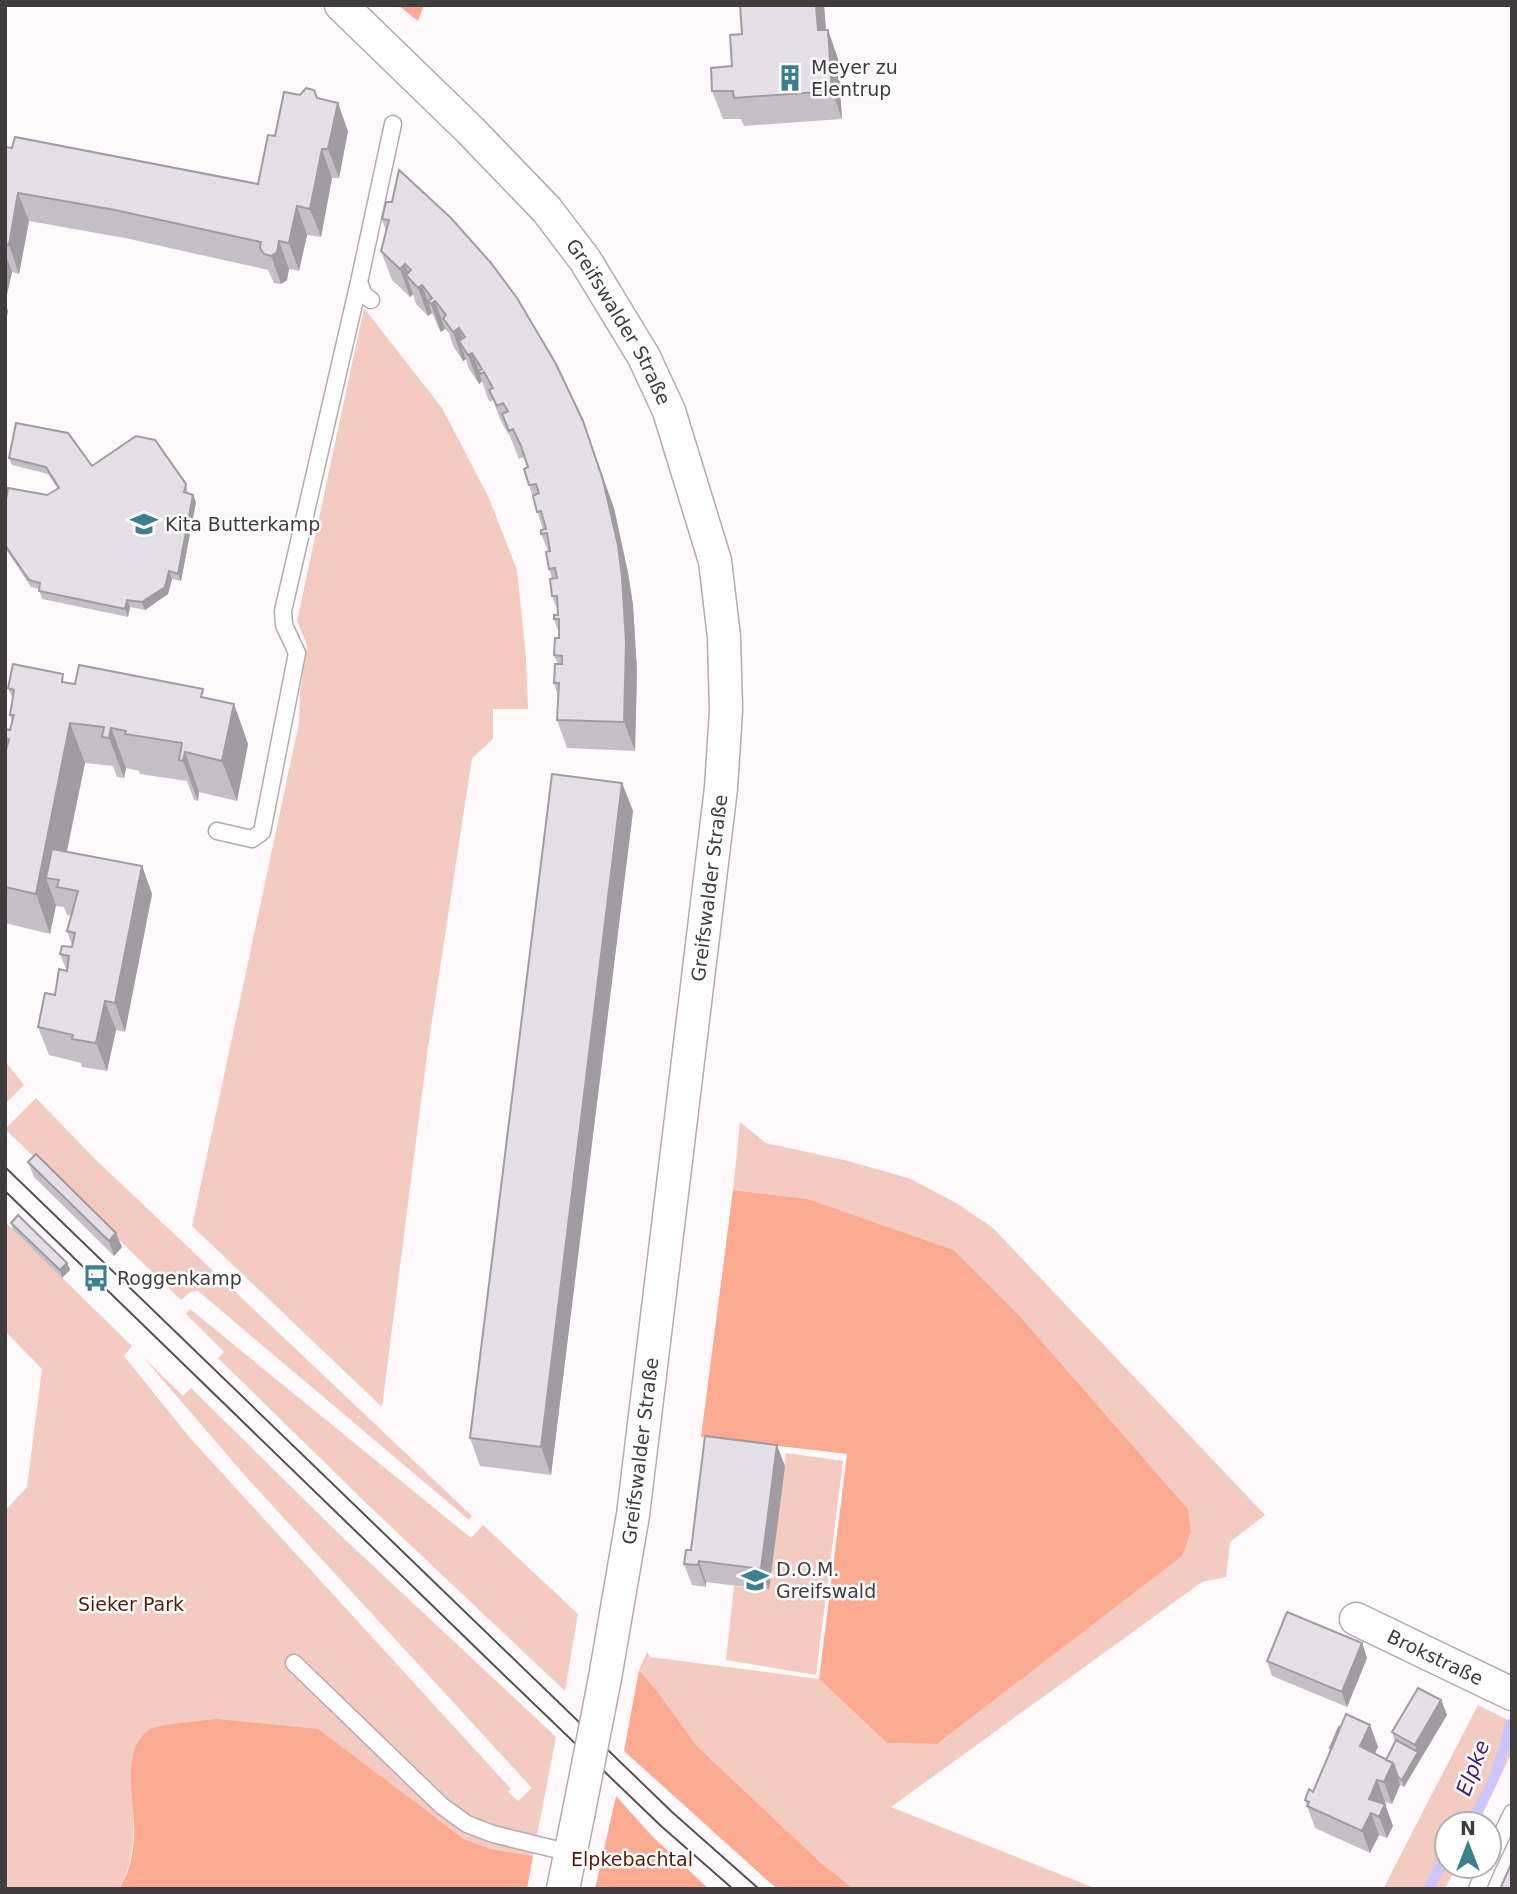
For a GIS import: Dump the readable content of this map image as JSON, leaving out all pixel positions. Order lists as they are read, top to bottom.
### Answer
{
  "streets": {
    "street": ["Greifswalder Straße", "Brokstraße"]
  },
  "water": ["Elpke"],
  "parks": ["Sieker Park", "Elpkebachtal"],
  "places": {
    "building": ["Meyer zu Elentrup"],
    "school or university": ["Kita Butterkamp", "D.O.M. Greifswald"],
    "bus stop": ["Roggenkamp"]
  },
  "north": "top"
}
